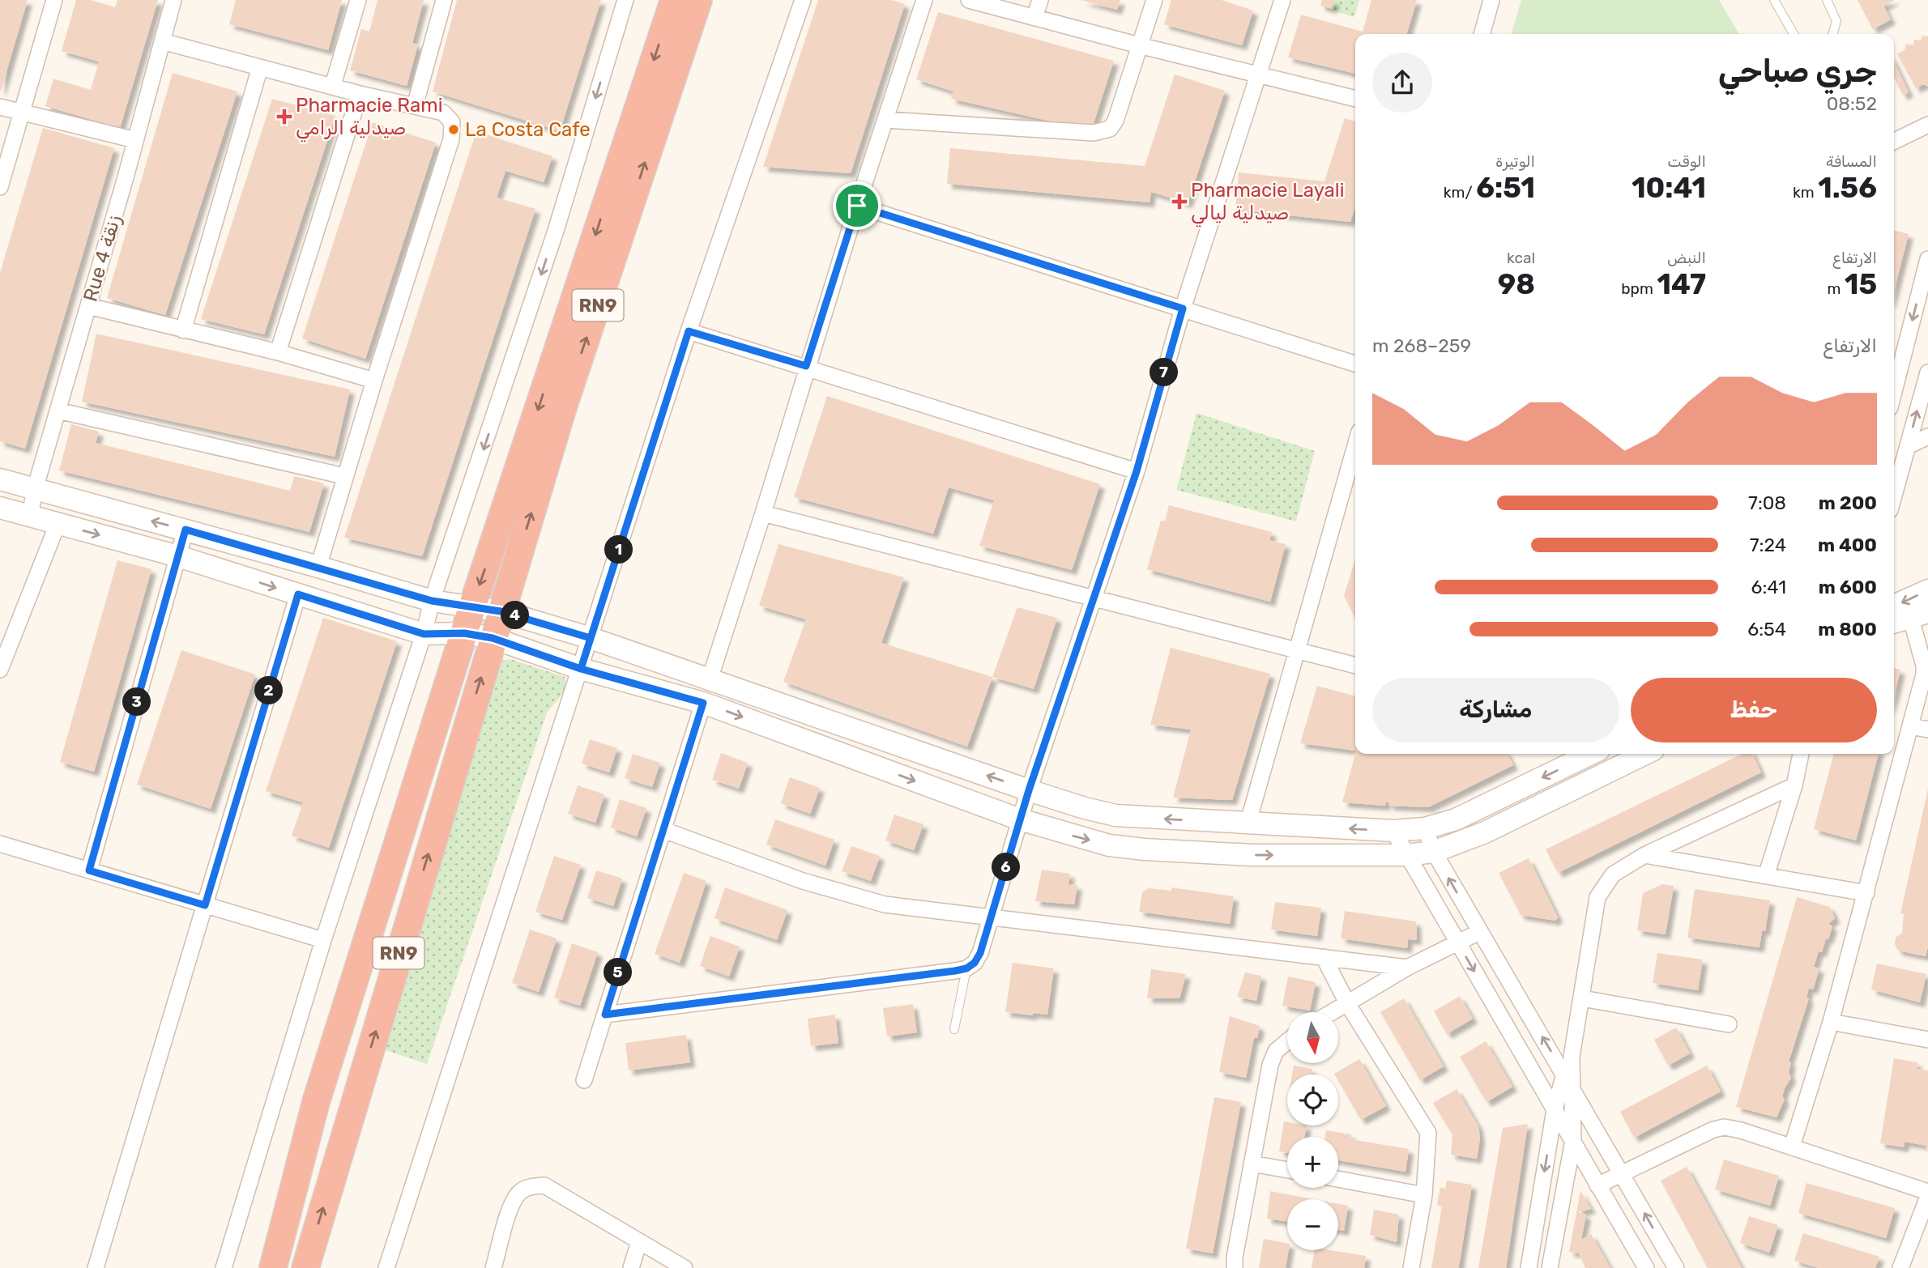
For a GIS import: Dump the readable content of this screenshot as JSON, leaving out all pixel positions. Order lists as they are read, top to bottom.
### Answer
{
  "streets": {
    "highway": ["RN9"],
    "street": ["Rue 4 زنقة"]
  },
  "places": {
    "health": ["Pharmacie Rami صيدلية الرامي", "Pharmacie Layali صيدلية ليالي"],
    "other": ["La Costa Cafe"]
  },
  "north": "bottom",
  "page": {
    "heading": ["جري صباحي", "08:52"],
    "stats": [
      ["المسافة", "1.56 km"],
      ["الوقت", "10:41"],
      ["الوتيرة", "6:51 /km"],
      ["الارتفاع", "15 m"],
      ["النبض", "147 bpm"],
      ["kcal", "98"]
    ],
    "chart": ["الارتفاع", "259–268 m"],
    "pins": [
      "7",
      "1",
      "4",
      "2",
      "3",
      "6",
      "5"
    ],
    "list": [
      {
        "name": "200 m",
        "note": "7:08"
      },
      {
        "name": "400 m",
        "note": "7:24"
      },
      {
        "name": "600 m",
        "note": "6:41"
      },
      {
        "name": "800 m",
        "note": "6:54"
      }
    ],
    "buttons": ["حفظ", "مشاركة"],
    "map_buttons": ["+", "−"]
  }
}
